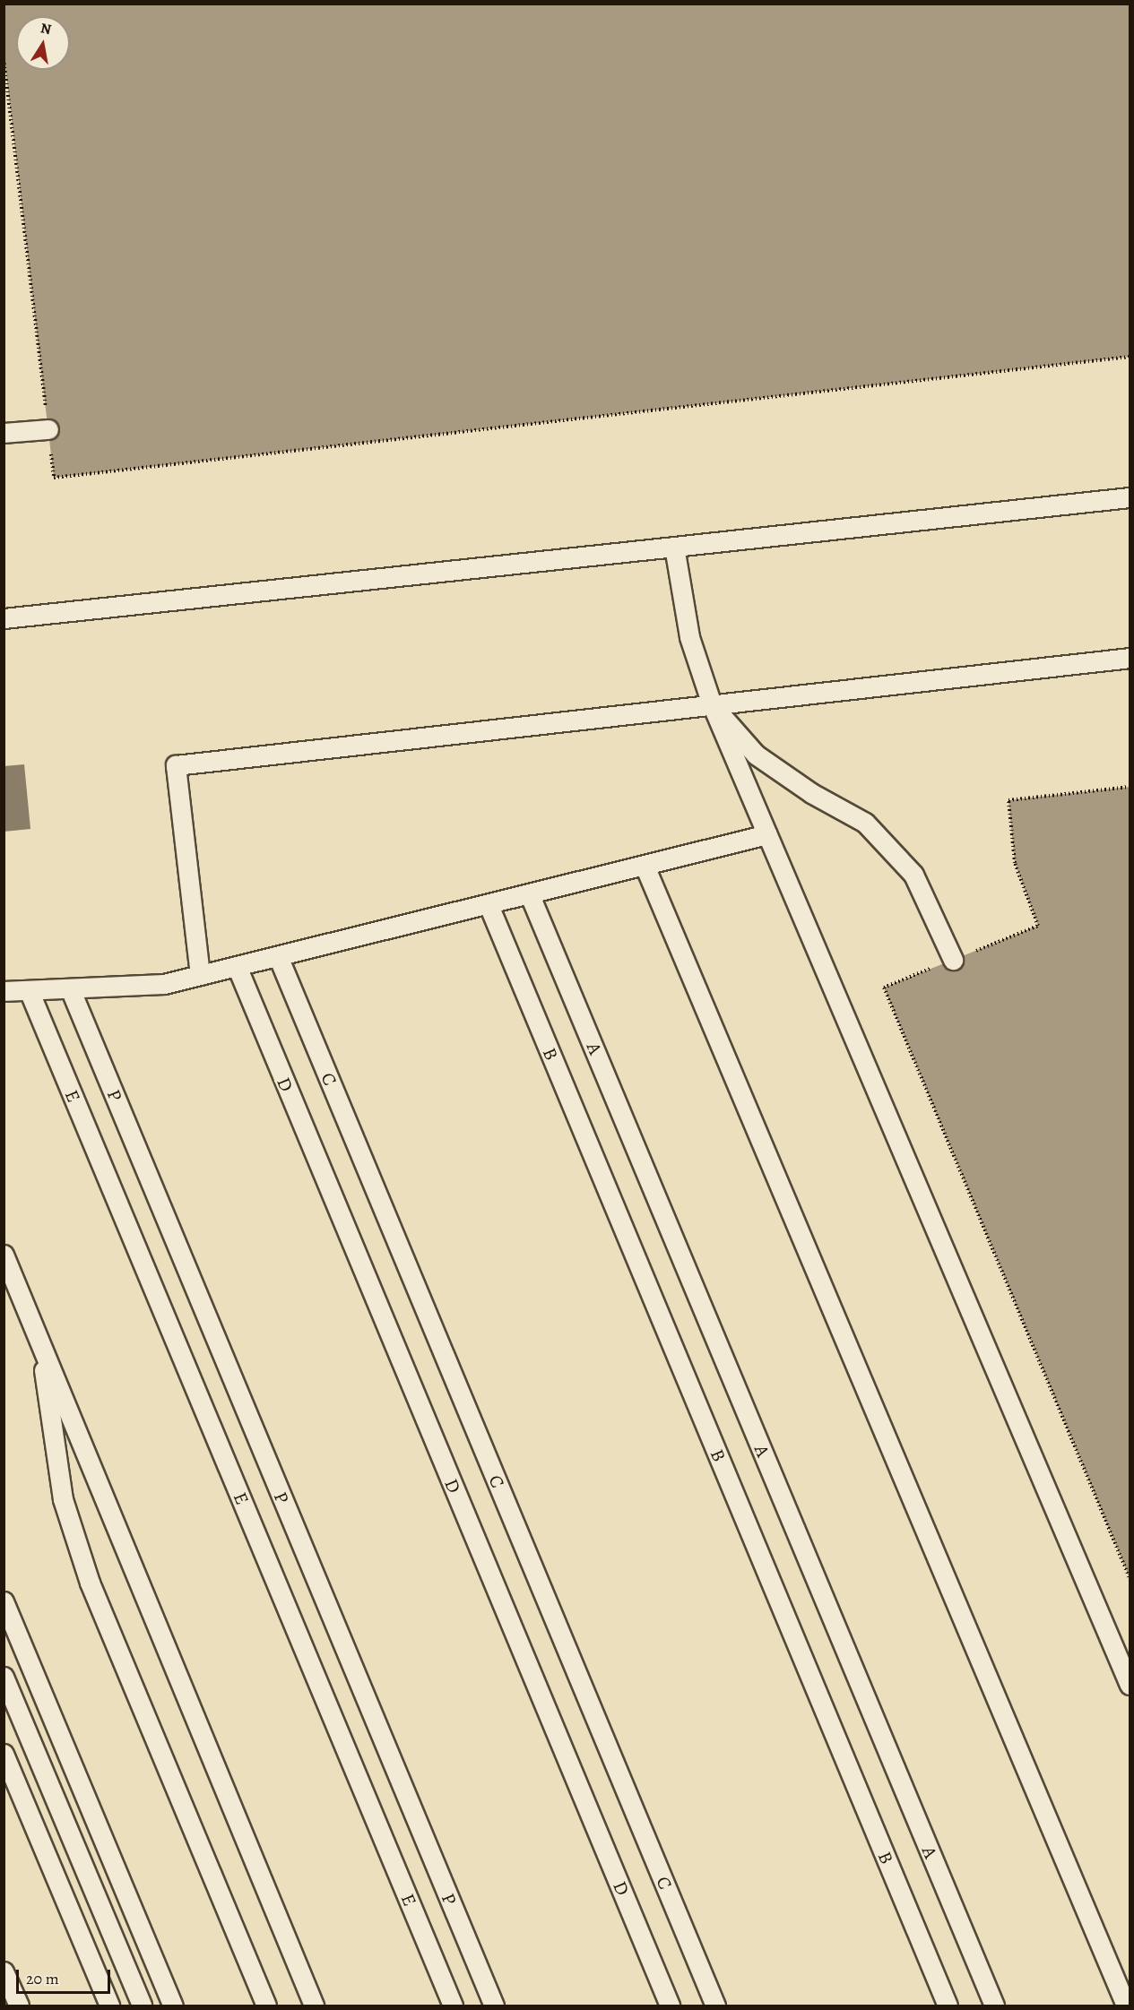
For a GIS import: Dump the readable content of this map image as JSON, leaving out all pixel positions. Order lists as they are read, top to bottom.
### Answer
{
  "streets": {
    "lane": [
      "A",
      "B",
      "C",
      "D",
      "P",
      "E"
    ]
  },
  "scale_bar": "20 m",
  "north": "top"
}
